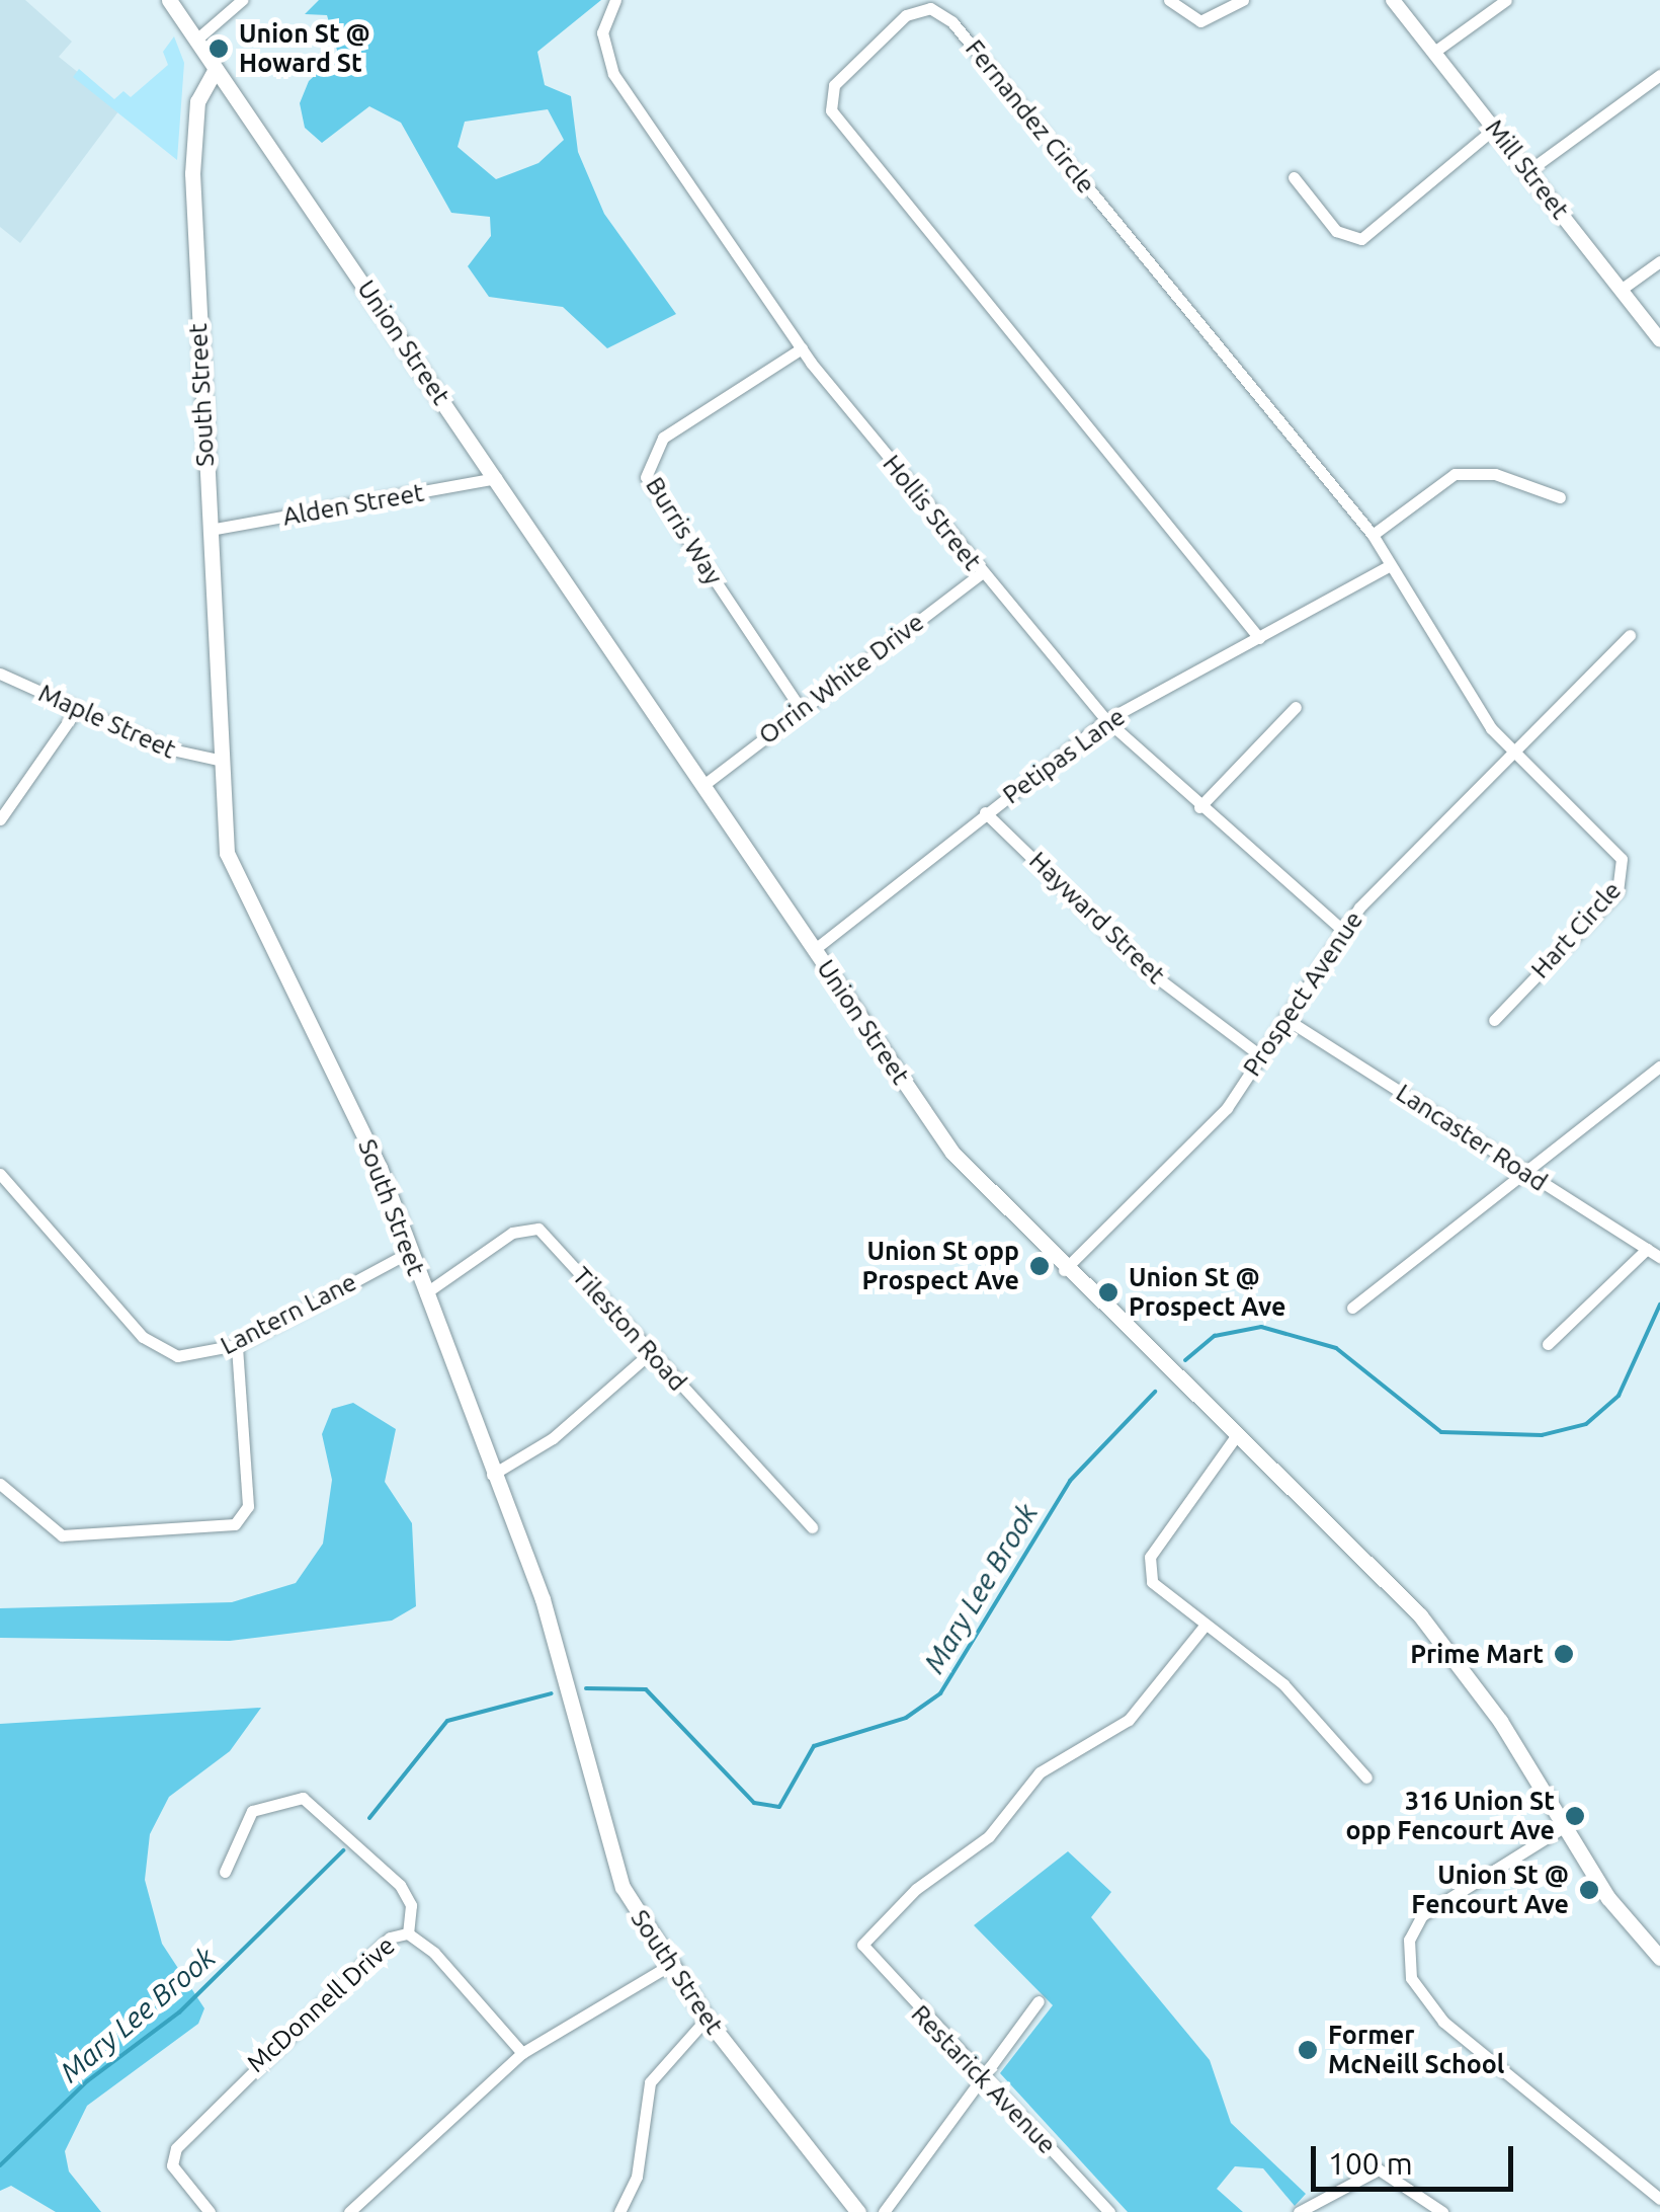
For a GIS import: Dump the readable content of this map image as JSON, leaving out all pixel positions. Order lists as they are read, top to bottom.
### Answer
{
  "streets": {
    "main road": ["Union Street", "South Street"],
    "street": [
      "Fernandez Circle",
      "Mill Street",
      "Alden Street",
      "Hollis Street",
      "Burris Way",
      "Orrin White Drive",
      "Maple Street",
      "Petipas Lane",
      "Hayward Street",
      "Hart Circle",
      "Prospect Avenue",
      "Lancaster Road",
      "Lantern Lane",
      "Tileston Road",
      "McDonnell Drive",
      "Restarick Avenue"
    ]
  },
  "crossings": [
    ["Fernandez Circle", "Petipas Lane"],
    ["Fernandez Circle", "Hart Circle"],
    ["Fernandez Circle", "Prospect Avenue"],
    ["Union Street", "South Street"],
    ["Union Street", "Alden Street"],
    ["Union Street", "Orrin White Drive"],
    ["Union Street", "Petipas Lane"],
    ["Union Street", "Prospect Avenue"],
    ["South Street", "Alden Street"],
    ["South Street", "Maple Street"],
    ["South Street", "Lantern Lane"],
    ["South Street", "Tileston Road"],
    ["Hollis Street", "Burris Way"],
    ["Hollis Street", "Orrin White Drive"],
    ["Hollis Street", "Petipas Lane"],
    ["Hollis Street", "Prospect Avenue"],
    ["Burris Way", "Orrin White Drive"],
    ["Petipas Lane", "Hayward Street"],
    ["Hayward Street", "Prospect Avenue"],
    ["Hart Circle", "Prospect Avenue"],
    ["Prospect Avenue", "Lancaster Road"]
  ],
  "water": ["Mary Lee Brook"],
  "places": [
    "Union St @ Howard St",
    "Union St opp Prospect Ave",
    "Union St @ Prospect Ave",
    "Prime Mart",
    "316 Union St opp Fencourt Ave",
    "Union St @ Fencourt Ave",
    "Former McNeill School"
  ],
  "scale_bar": "100 m"
}
